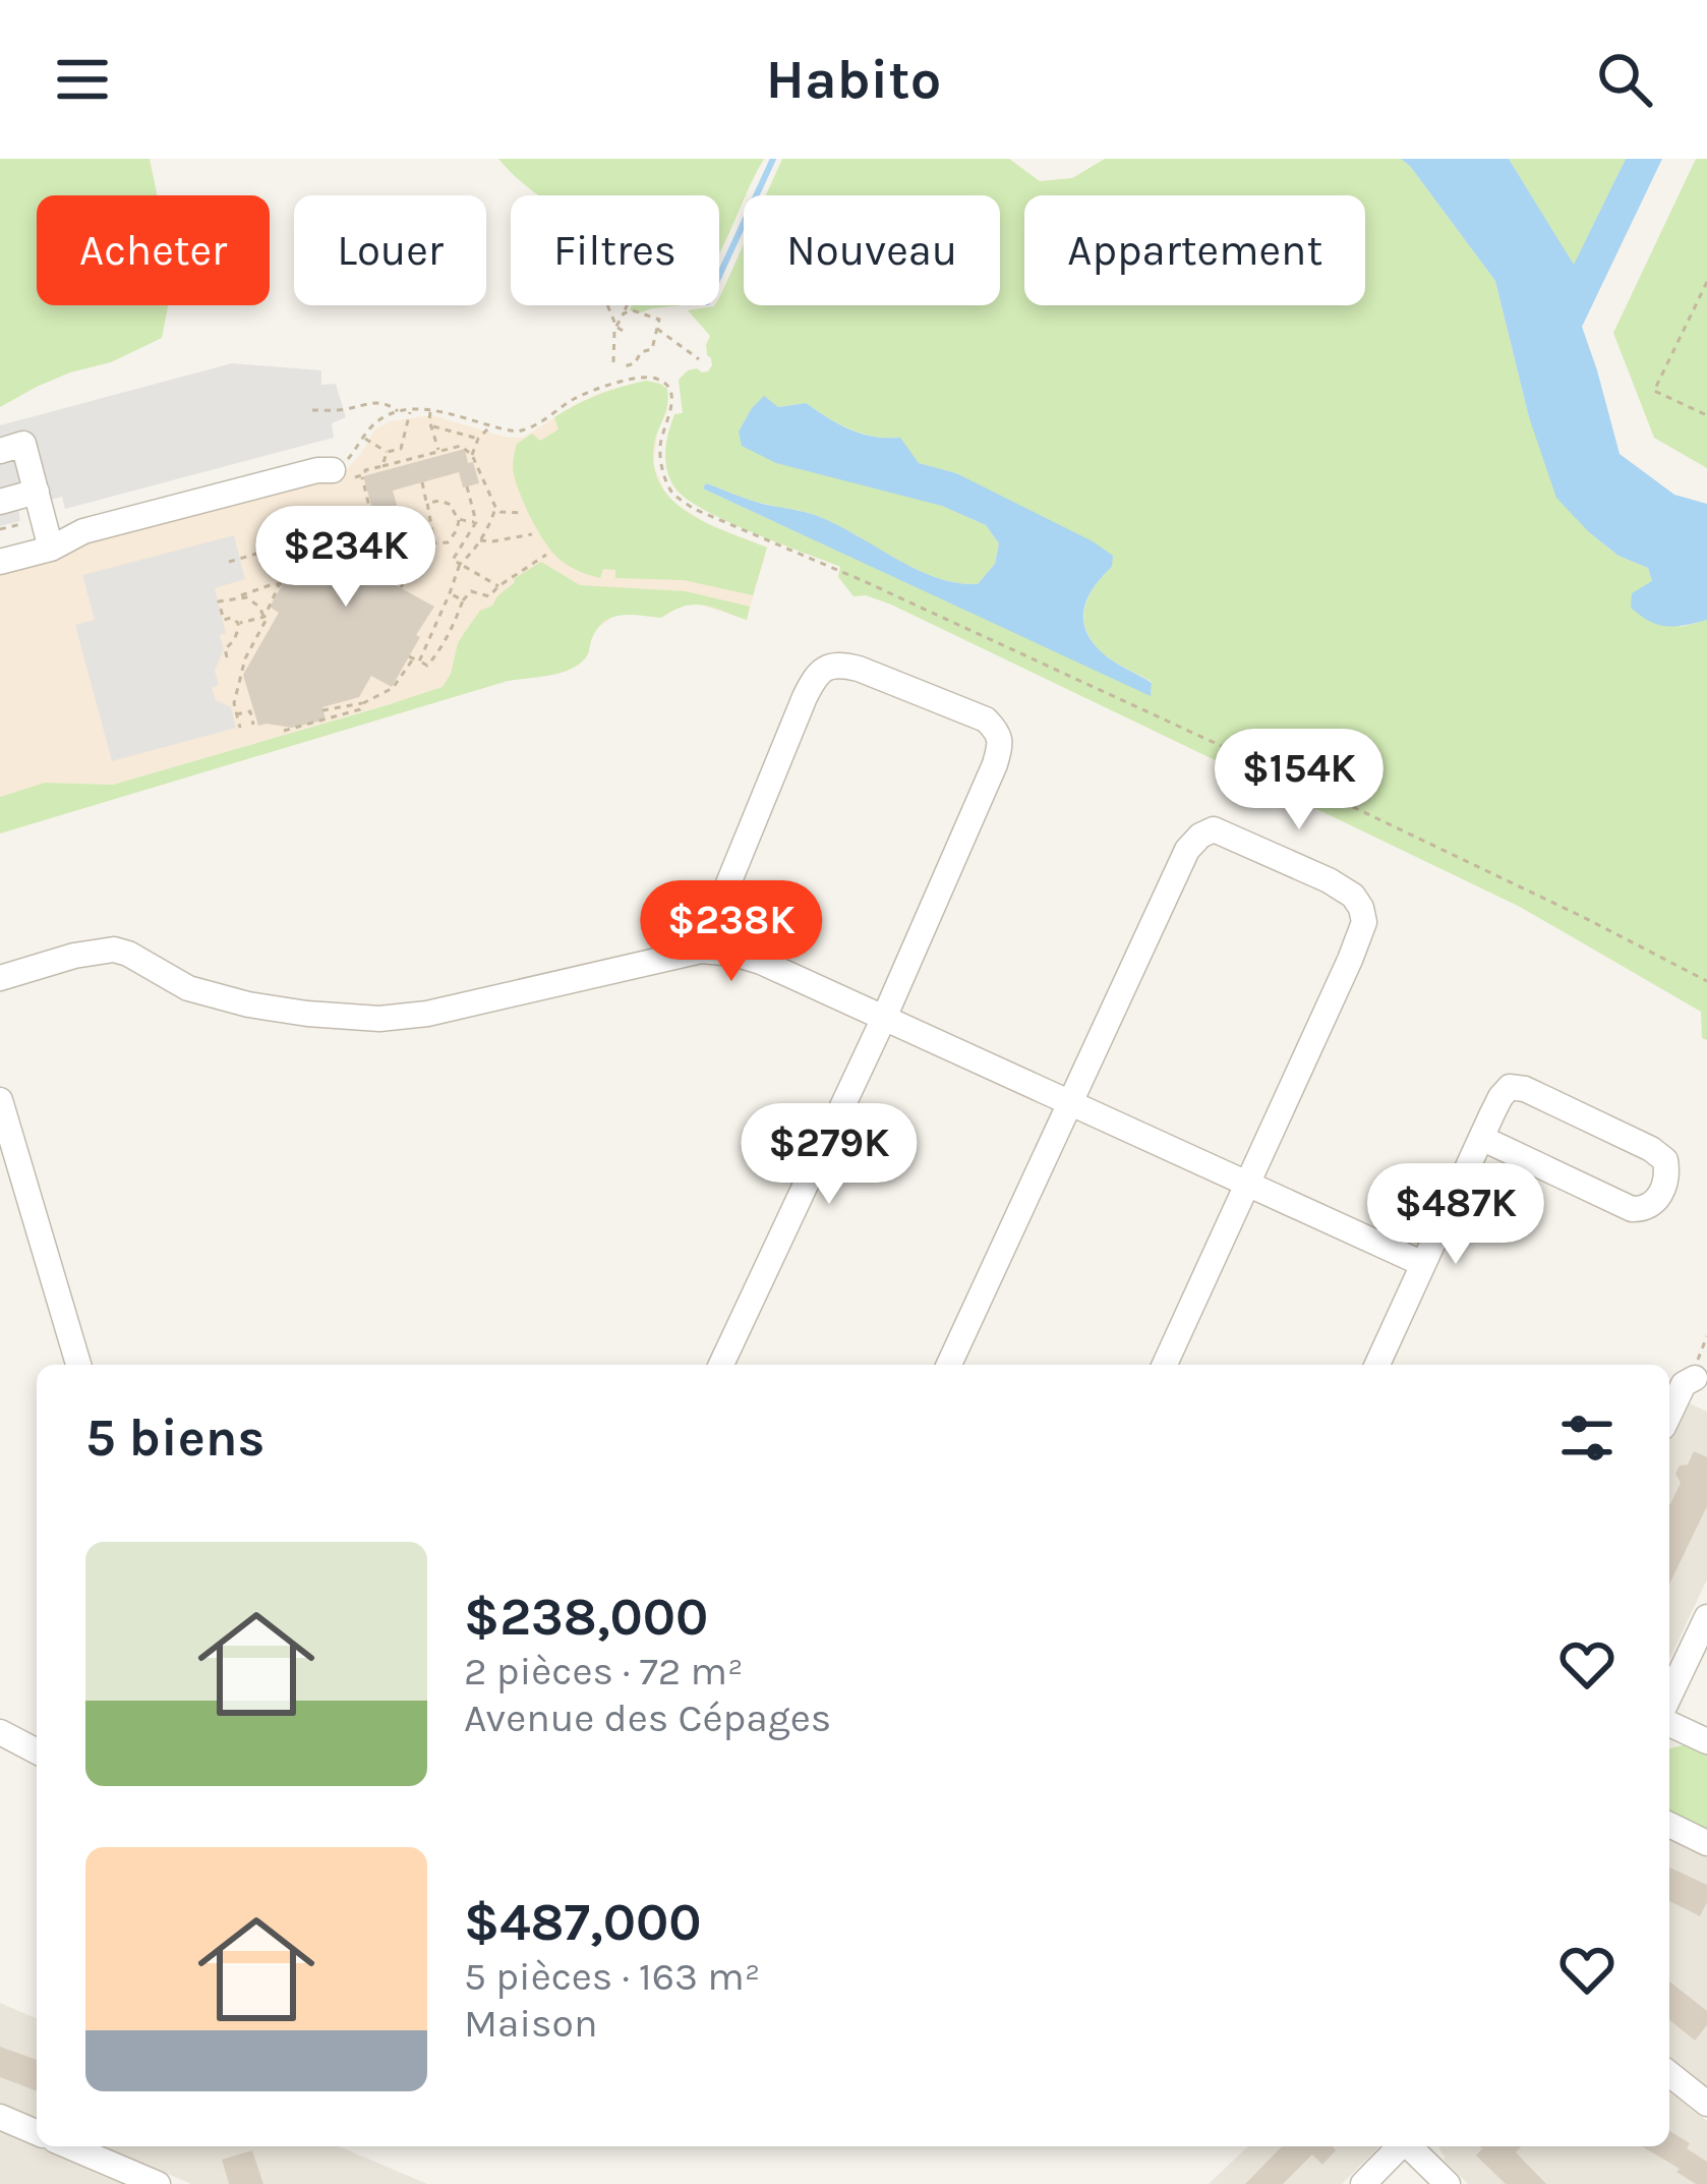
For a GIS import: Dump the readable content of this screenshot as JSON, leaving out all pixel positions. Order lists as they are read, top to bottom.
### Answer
{
  "page": {
    "header": "Habito",
    "chip": [
      "Acheter",
      "Louer",
      "Filtres",
      "Nouveau",
      "Appartement"
    ],
    "price": [
      "$234K",
      "$154K",
      "$238K",
      "$279K",
      "$487K"
    ],
    "heading": "5 biens",
    "list": [
      {
        "name": "$238,000",
        "note": "2 pièces · 72 m² · Avenue des Cépages"
      },
      {
        "name": "$487,000",
        "note": "5 pièces · 163 m² · Maison"
      }
    ]
  }
}
